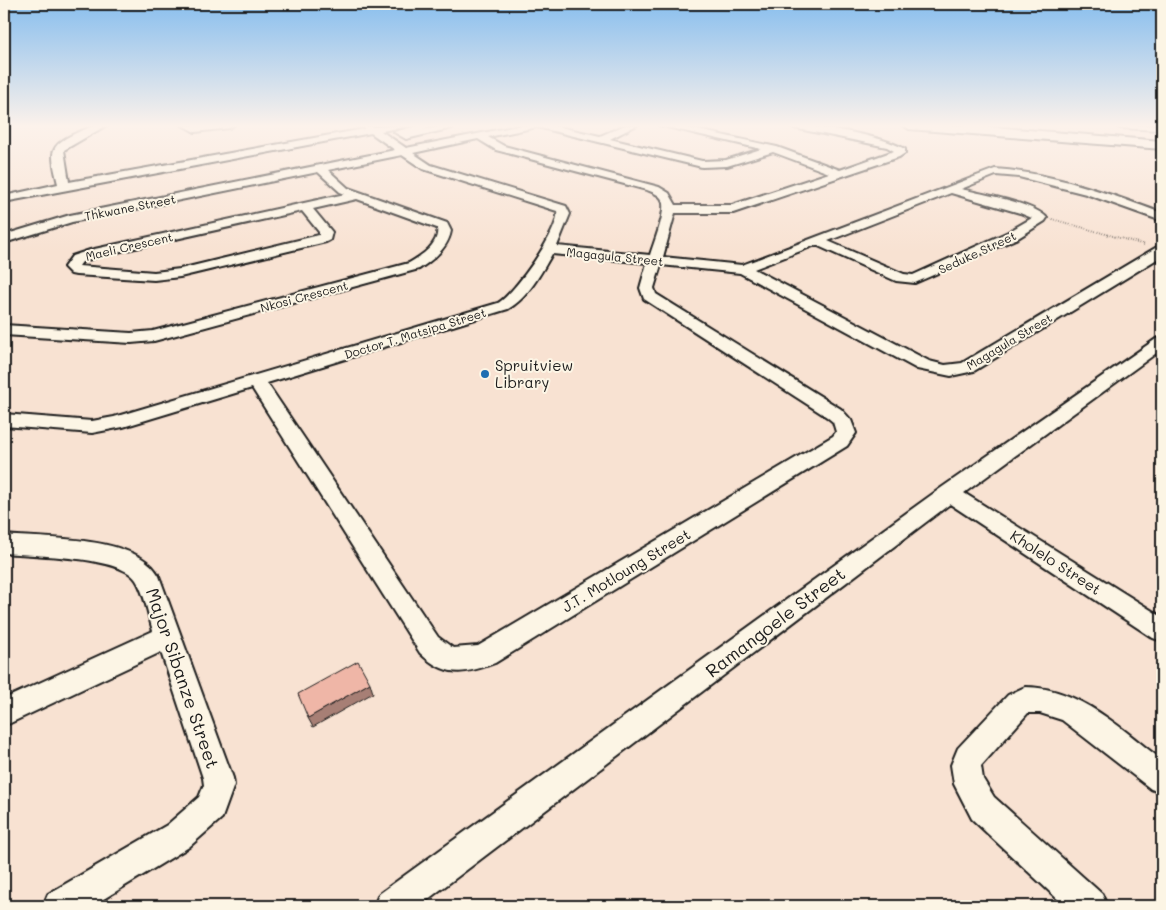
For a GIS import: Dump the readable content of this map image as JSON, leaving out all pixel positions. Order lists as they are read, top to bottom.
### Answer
{
  "streets": {
    "street": [
      "Thkwane Street",
      "Maeli Crescent",
      "Seduke Street",
      "Magagula Street",
      "Nkosi Crescent",
      "Doctor T. Matsipa Street",
      "Kholelo Street",
      "J.T. Motloung Street",
      "Ramangoele Street",
      "Major Sibanze Street"
    ]
  },
  "crossings": [
    ["Thkwane Street", "Nkosi Crescent"],
    ["Maeli Crescent", "Nkosi Crescent"],
    ["Seduke Street", "Magagula Street"],
    ["Magagula Street", "Doctor T. Matsipa Street"],
    ["Magagula Street", "J.T. Motloung Street"],
    ["Doctor T. Matsipa Street", "J.T. Motloung Street"],
    ["Kholelo Street", "Ramangoele Street"]
  ],
  "places": ["Spruitview Library"]
}
